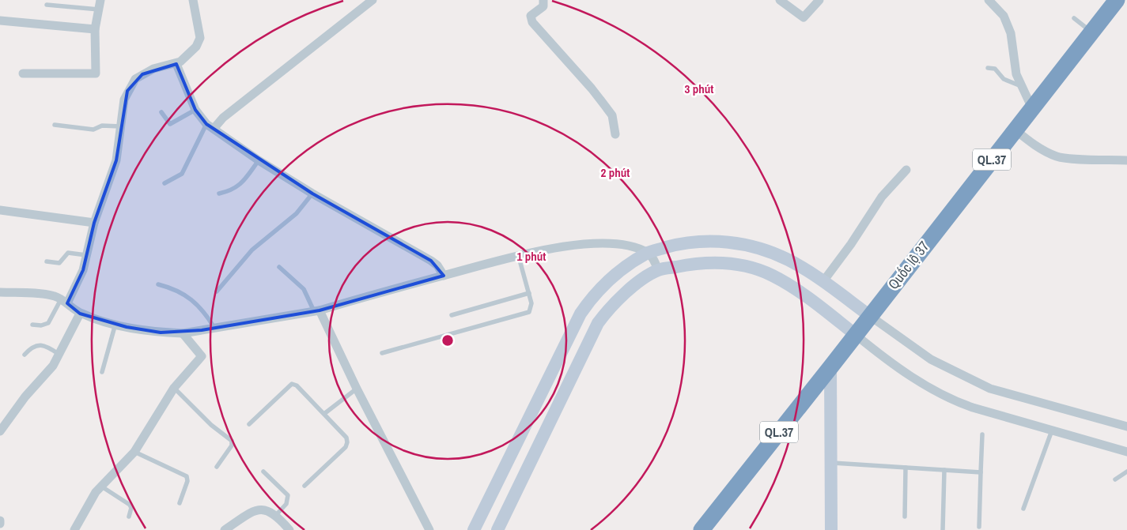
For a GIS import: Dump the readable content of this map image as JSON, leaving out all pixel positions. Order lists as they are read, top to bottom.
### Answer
{
  "streets": {
    "highway": ["QL.37", "Quốc lộ 37"]
  },
  "rings": ["3 phút", "2 phút", "1 phút"]
}
